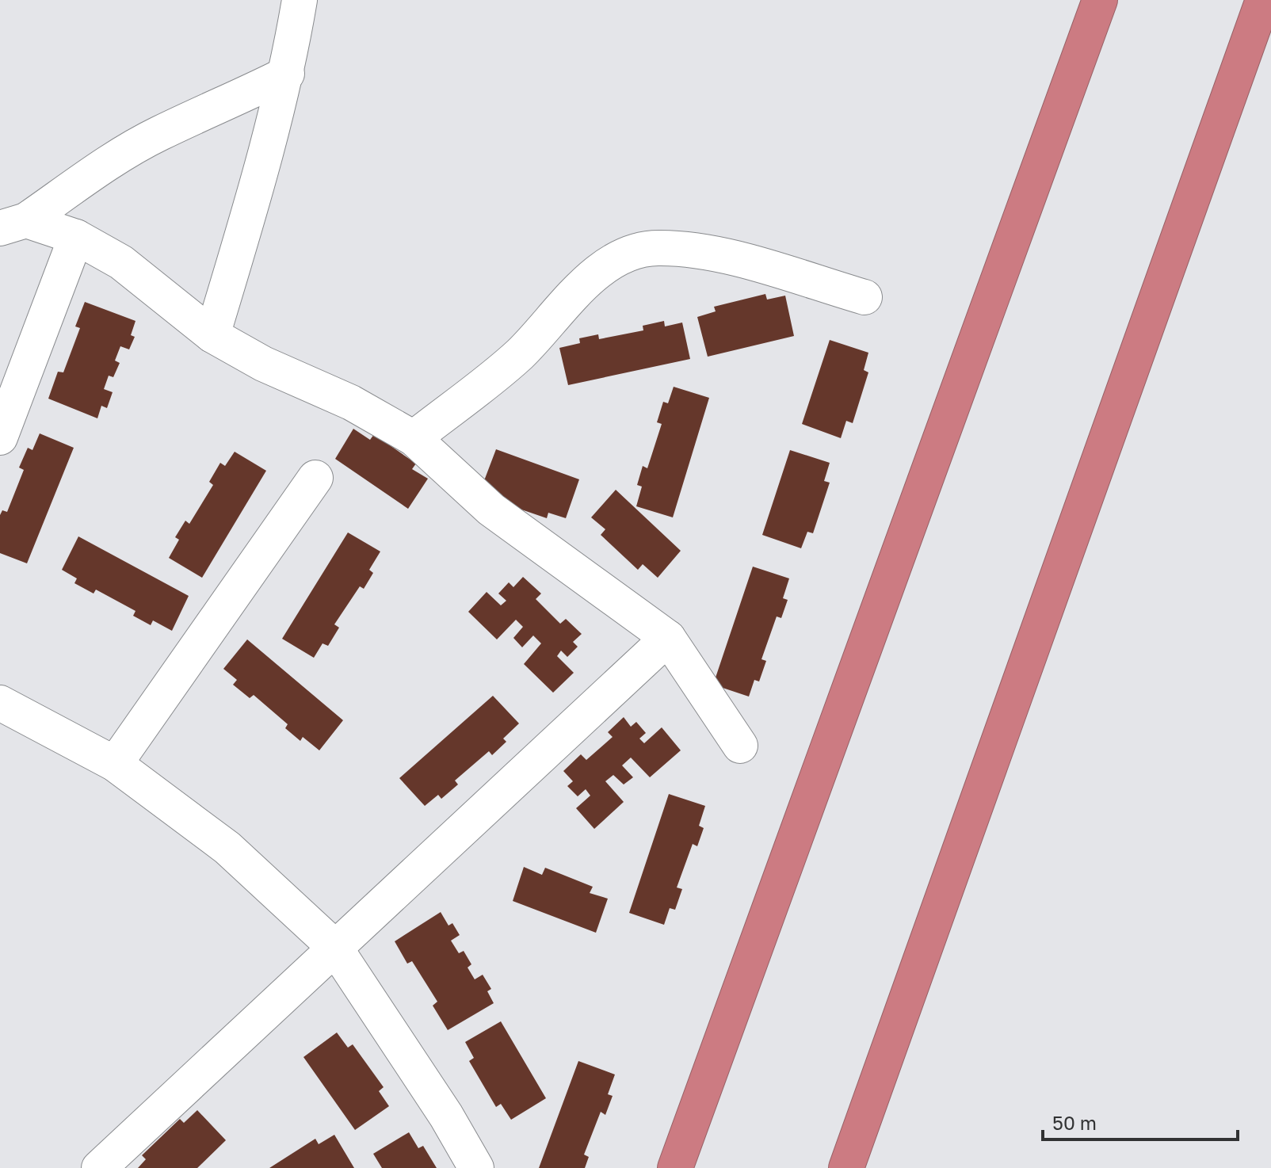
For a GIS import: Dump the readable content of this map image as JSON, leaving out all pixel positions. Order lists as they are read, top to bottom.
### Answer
{
  "scale_bar": "50 m"
}
